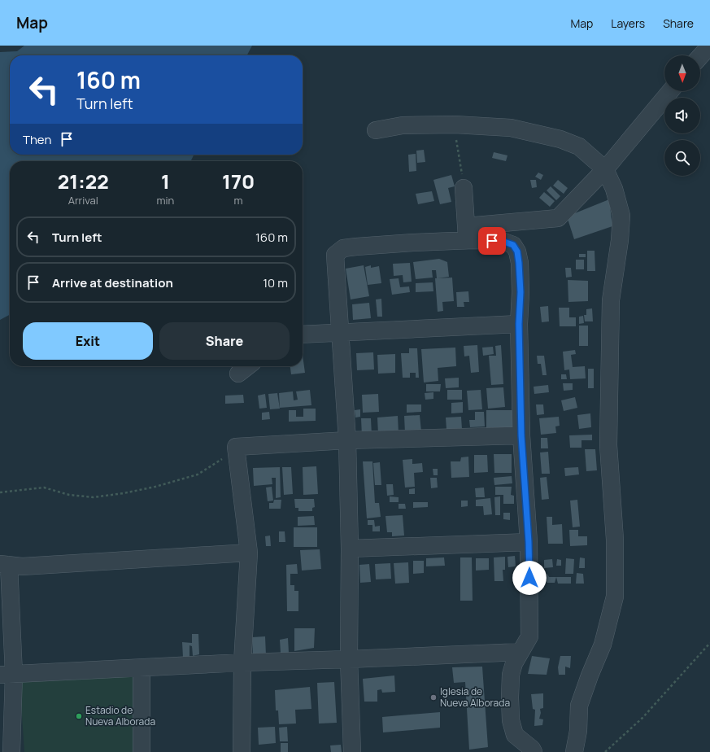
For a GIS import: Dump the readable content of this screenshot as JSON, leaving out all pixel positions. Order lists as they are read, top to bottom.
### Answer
{
  "places": ["Iglesia de Nueva Alborada", "Estadio de Nueva Alborada"],
  "north": "bottom",
  "page": {
    "header": "Map",
    "nav": ["Map", "Layers", "Share"],
    "turn": ["160 m", "Turn left"],
    "then": "Then",
    "eta": [
      "21:22",
      "Arrival",
      "1",
      "min",
      "170",
      "m"
    ],
    "list": [
      {
        "name": "Turn left",
        "value": "160 m"
      },
      {
        "name": "Arrive at destination",
        "value": "10 m"
      }
    ],
    "buttons": ["Exit", "Share"]
  }
}
